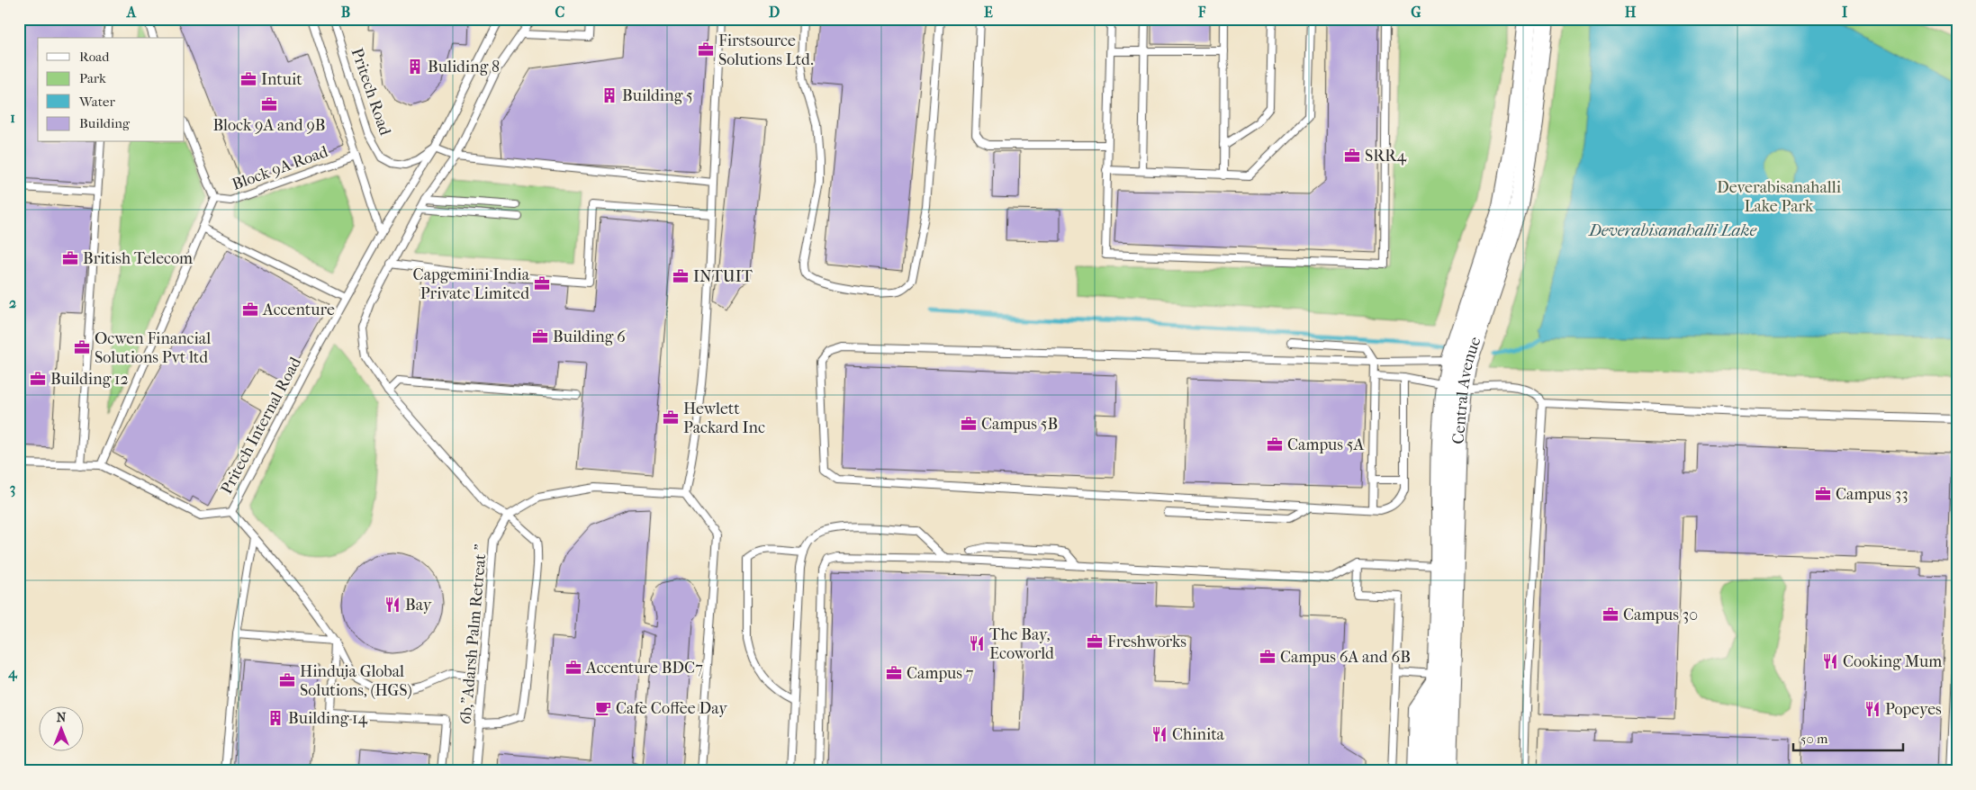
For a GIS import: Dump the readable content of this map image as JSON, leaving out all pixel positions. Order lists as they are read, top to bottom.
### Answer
{
  "streets": {
    "street": ["Central Avenue"],
    "lane": [
      "Pritech Road",
      "Block 9A Road",
      "Pritech Internal Road",
      "6b,\"Adarsh Palm Retreat \""
    ]
  },
  "crossings": [
    ["Pritech Road", "Pritech Internal Road"]
  ],
  "water": ["Deverabisanahalli Lake"],
  "parks": ["Deverabisanahalli Lake Park"],
  "places": {
    "office": [
      "Firstsource Solutions Ltd.",
      "Intuit",
      "Block 9A and 9B",
      "SRR4",
      "British Telecom",
      "INTUIT",
      "Capgemini India Private Limited",
      "Accenture",
      "Building 6",
      "Ocwen Financial Solutions Pvt ltd",
      "Building 12",
      "Hewlett Packard Inc",
      "Campus 5B",
      "Campus 5A",
      "Campus 33",
      "Campus 30",
      "Freshworks",
      "Campus 6A and 6B",
      "Accenture BDC7",
      "Campus 7",
      "Hinduja Global Solutions, (HGS)"
    ],
    "building": ["Buliding 8", "Building 5", "Building 14"],
    "restaurant": [
      "Bay",
      "The Bay, Ecoworld",
      "Cooking Mum",
      "Popeyes",
      "Chinita"
    ],
    "cafe": ["Cafe Coffee Day"]
  },
  "legend": [
    "Road",
    "Park",
    "Water",
    "Building"
  ],
  "scale_bar": "50 m",
  "north": "top",
  "grid": {
    "columns": [
      "A",
      "B",
      "C",
      "D",
      "E",
      "F",
      "G",
      "H",
      "I"
    ],
    "rows": [
      "1",
      "2",
      "3",
      "4"
    ]
  }
}
